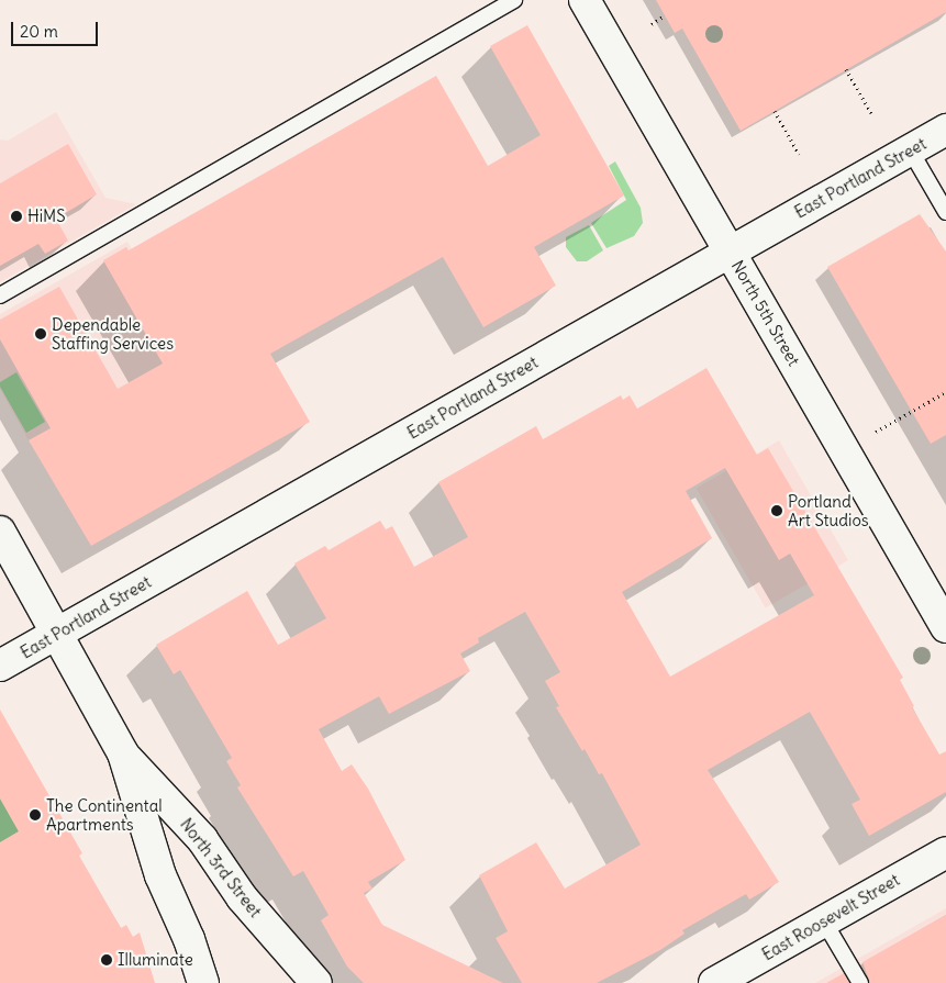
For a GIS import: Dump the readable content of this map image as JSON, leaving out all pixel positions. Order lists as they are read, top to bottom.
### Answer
{
  "streets": {
    "street": [
      "East Portland Street",
      "North 5th Street",
      "North 3rd Street",
      "East Roosevelt Street"
    ]
  },
  "crossings": [
    ["East Portland Street", "North 5th Street"],
    ["East Portland Street", "North 3rd Street"]
  ],
  "places": [
    "HiMS",
    "Dependable Staffing Services",
    "Portland Art Studios",
    "The Continental Apartments",
    "Illuminate"
  ],
  "scale_bar": "20 m"
}
